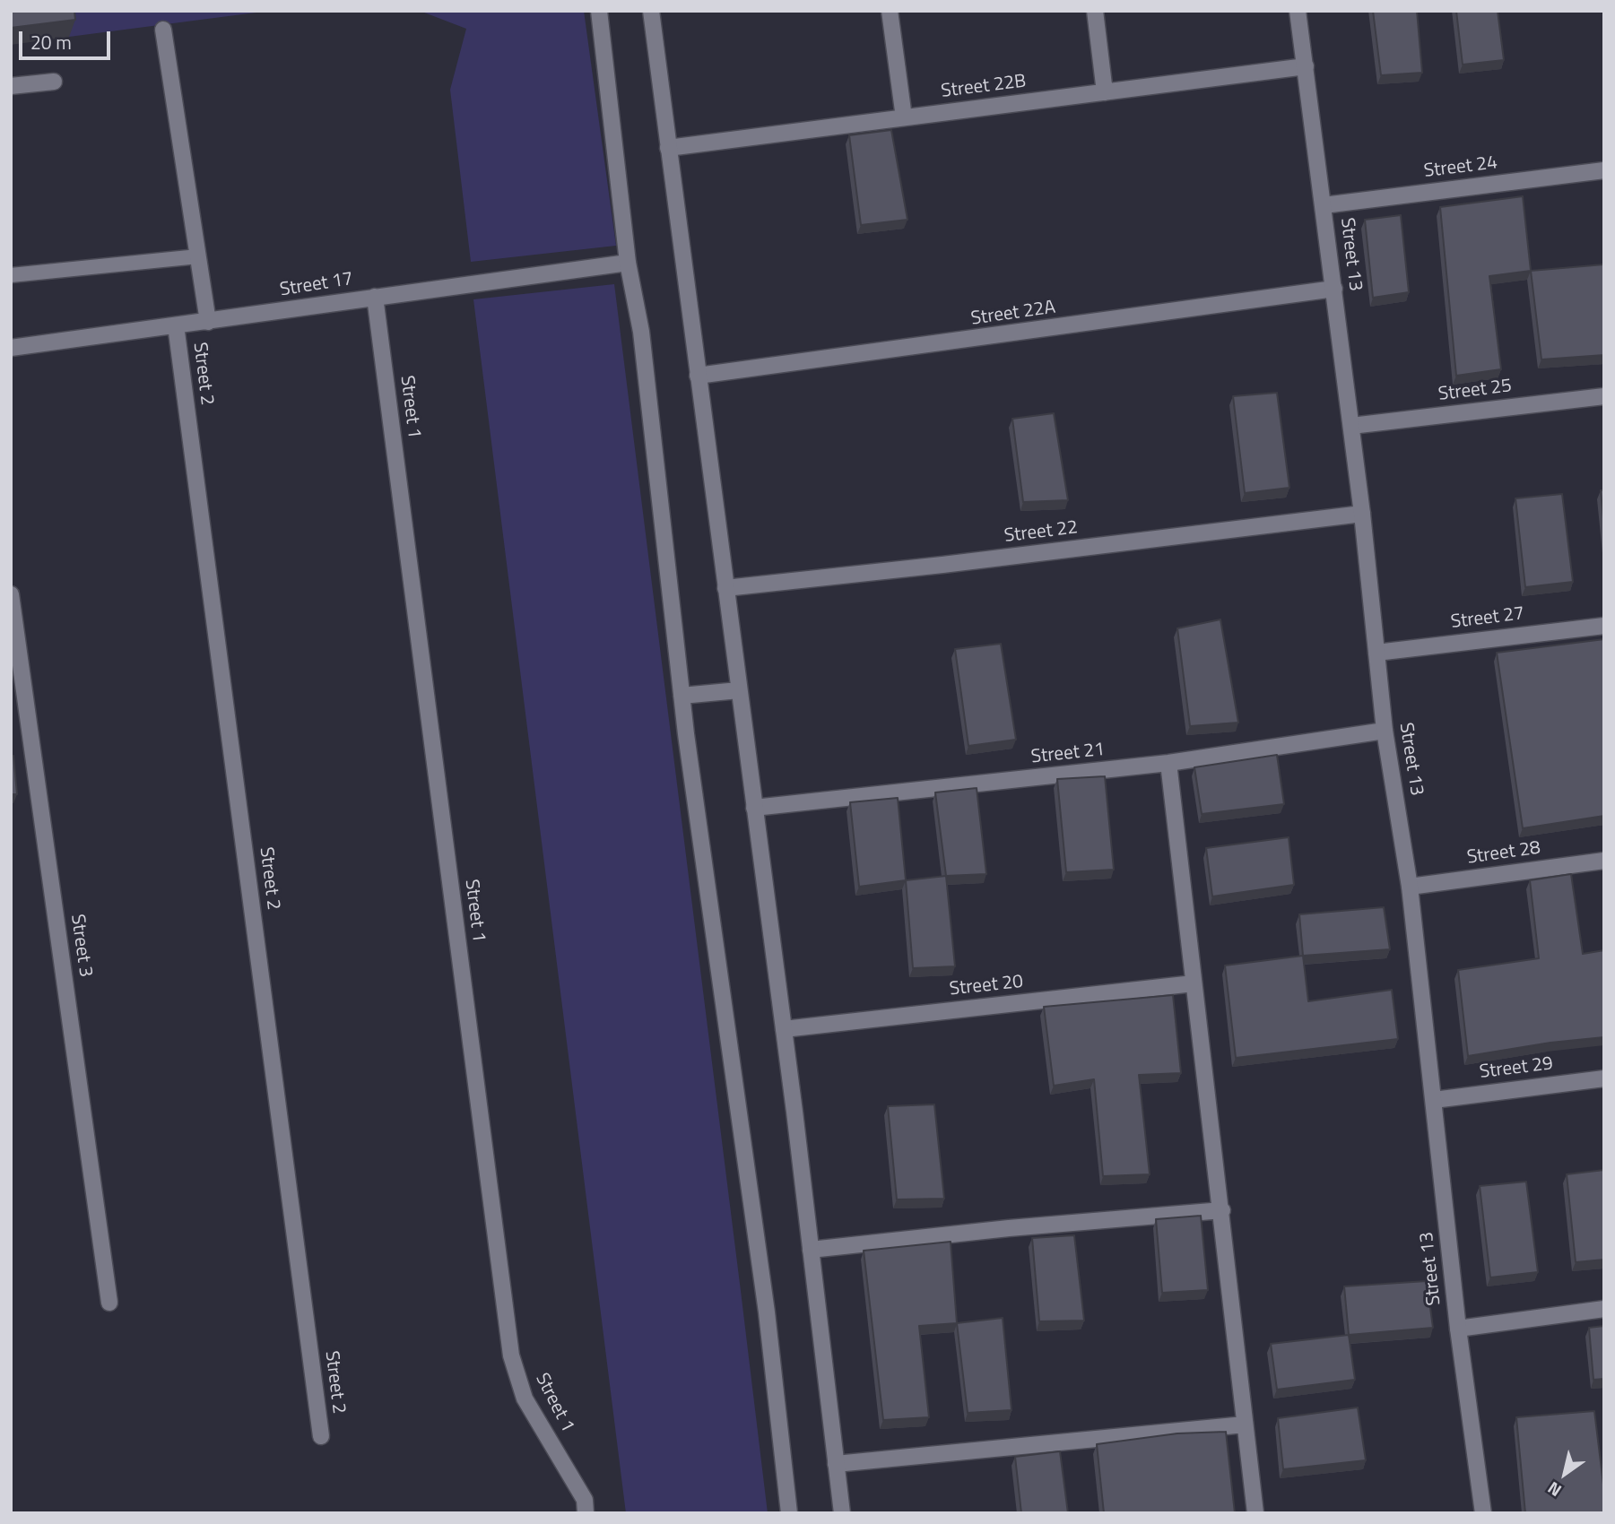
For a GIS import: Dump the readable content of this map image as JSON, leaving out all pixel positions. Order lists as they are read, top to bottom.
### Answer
{
  "streets": {
    "street": [
      "Street 22B",
      "Street 24",
      "Street 13",
      "Street 17",
      "Street 22A",
      "Street 2",
      "Street 25",
      "Street 1",
      "Street 22",
      "Street 27",
      "Street 21",
      "Street 28",
      "Street 3",
      "Street 20",
      "Street 29"
    ]
  },
  "crossings": [
    ["Street 22B", "Street 13"],
    ["Street 24", "Street 13"],
    ["Street 13", "Street 22A"],
    ["Street 13", "Street 25"],
    ["Street 13", "Street 22"],
    ["Street 13", "Street 27"],
    ["Street 13", "Street 21"],
    ["Street 13", "Street 28"],
    ["Street 13", "Street 29"],
    ["Street 17", "Street 2"],
    ["Street 17", "Street 1"]
  ],
  "scale_bar": "20 m",
  "north": "bottom left"
}
